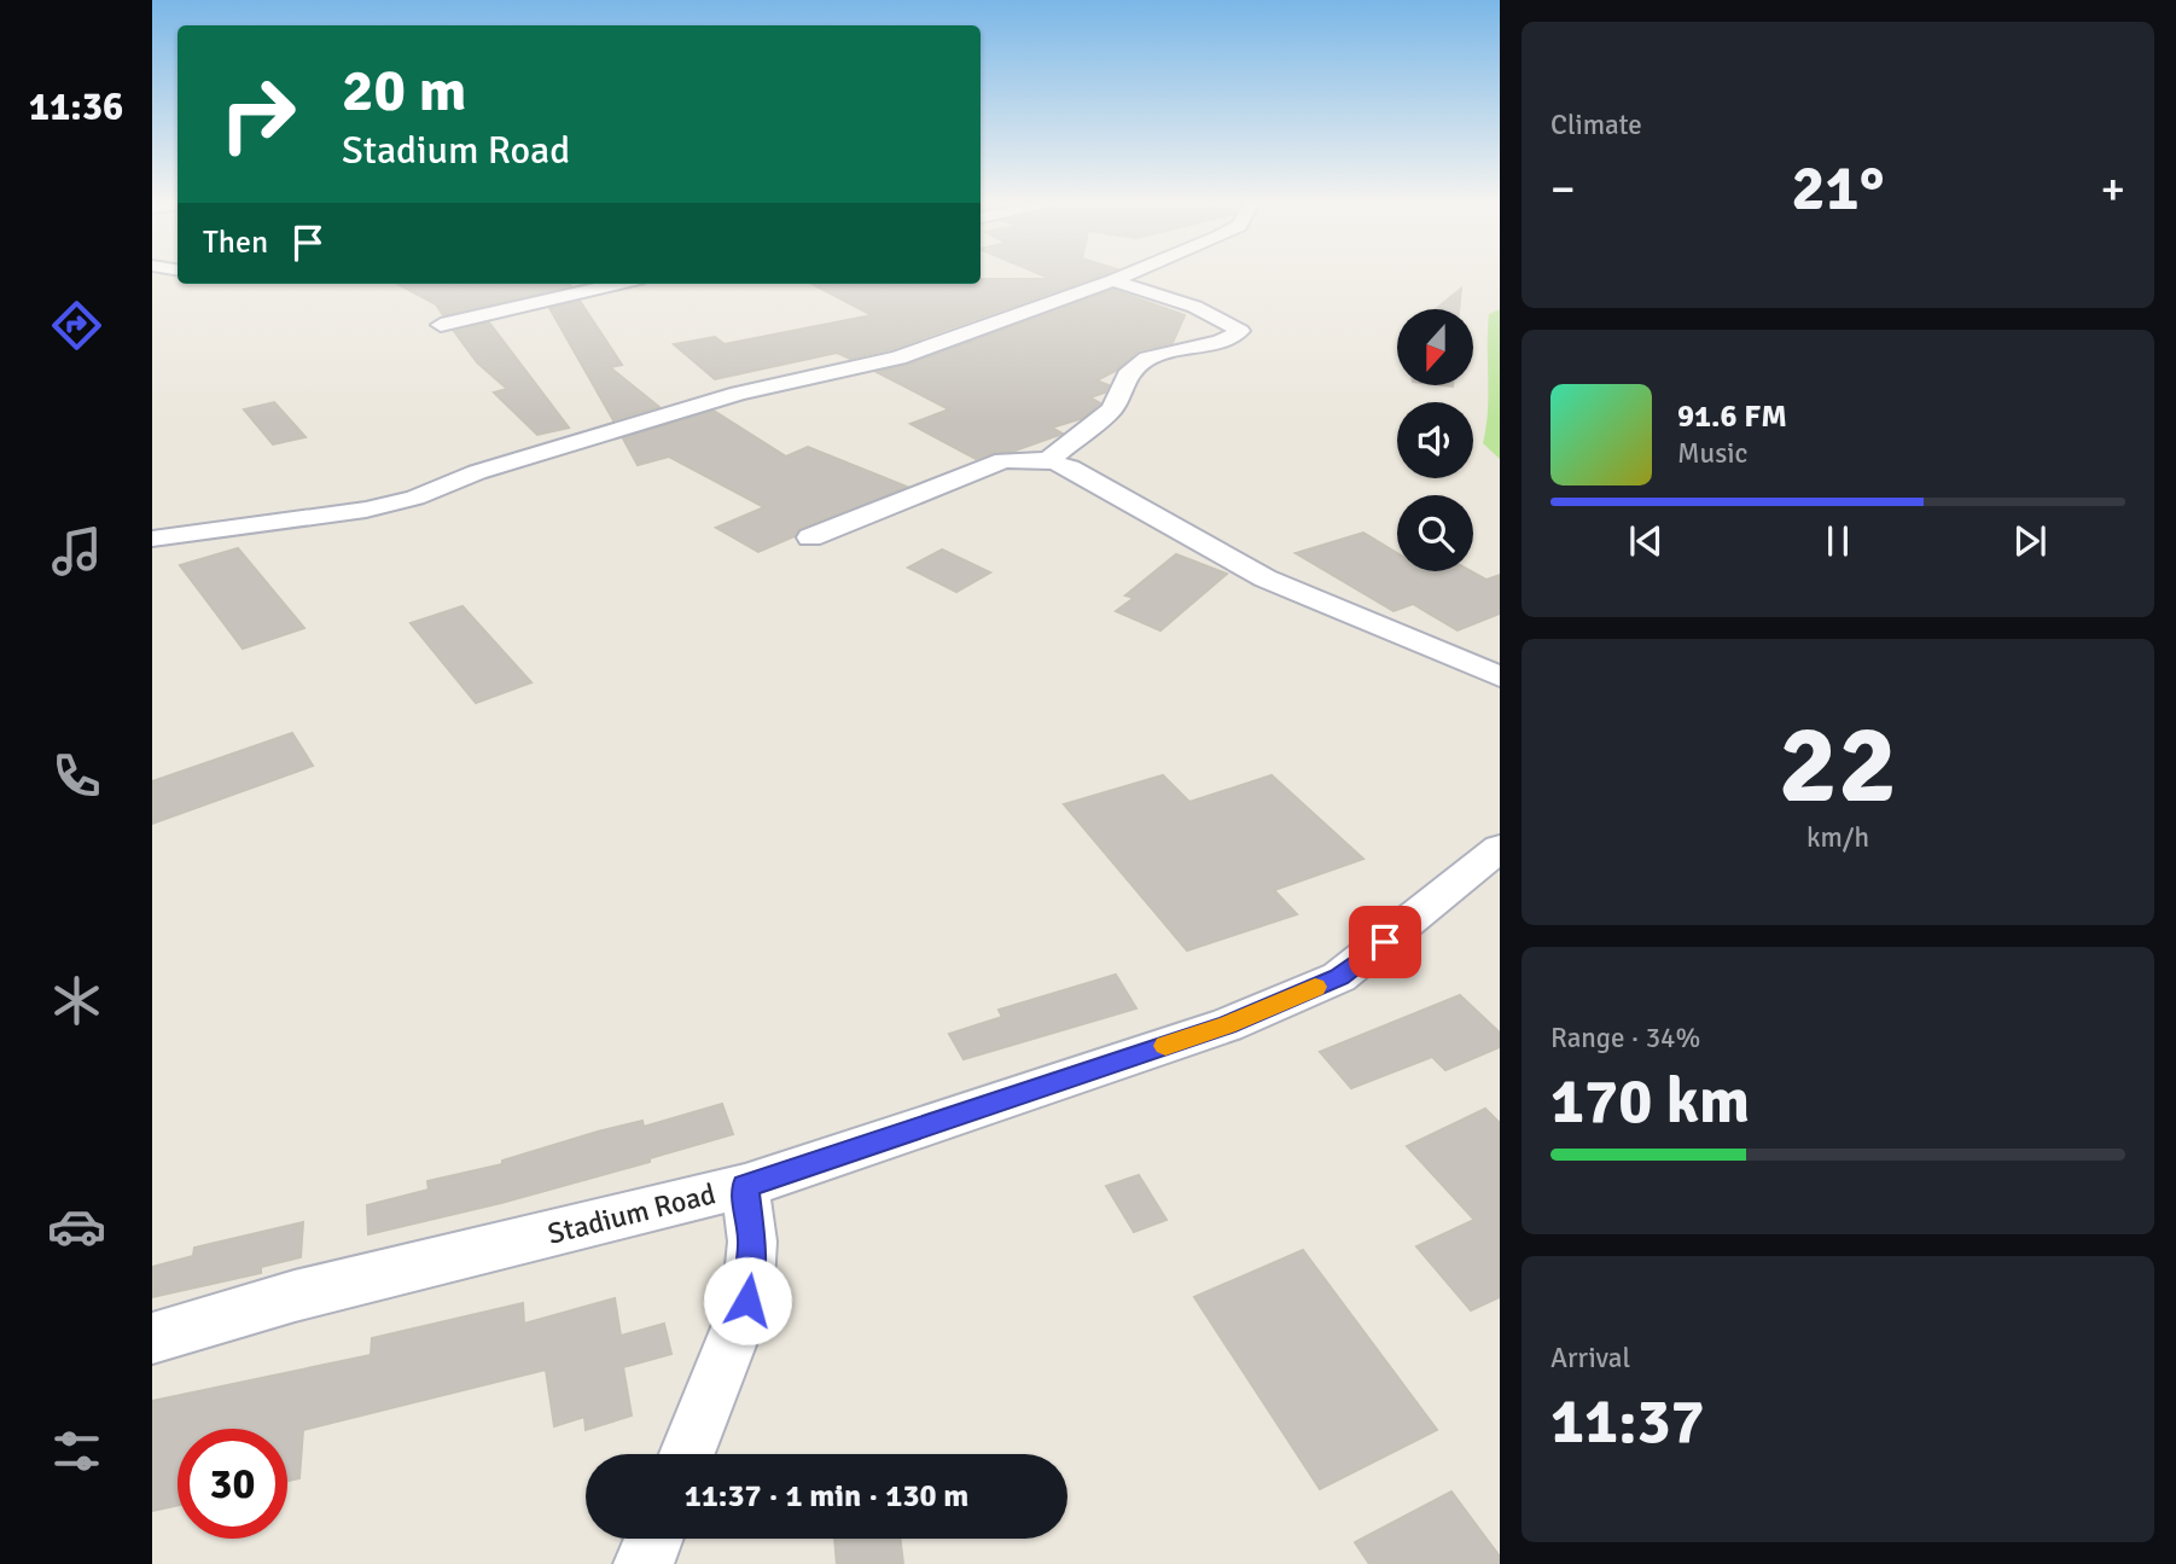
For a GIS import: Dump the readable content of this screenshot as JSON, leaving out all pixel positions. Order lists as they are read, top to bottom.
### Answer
{
  "streets": {
    "street": ["Stadium Road"]
  },
  "north": "bottom",
  "page": {
    "tabs": "11:36",
    "tile": [
      "Climate",
      ["22", "km/h"],
      ["Range · 34%", "170 km"],
      ["Arrival", "11:37"]
    ],
    "turn": ["20 m", "Stadium Road"],
    "heat": ["−", "21°", "+"],
    "then": "Then",
    "song": ["91.6 FM", "Music"],
    "limit": "30",
    "trip": "11:37 · 1 min · 130 m"
  }
}
